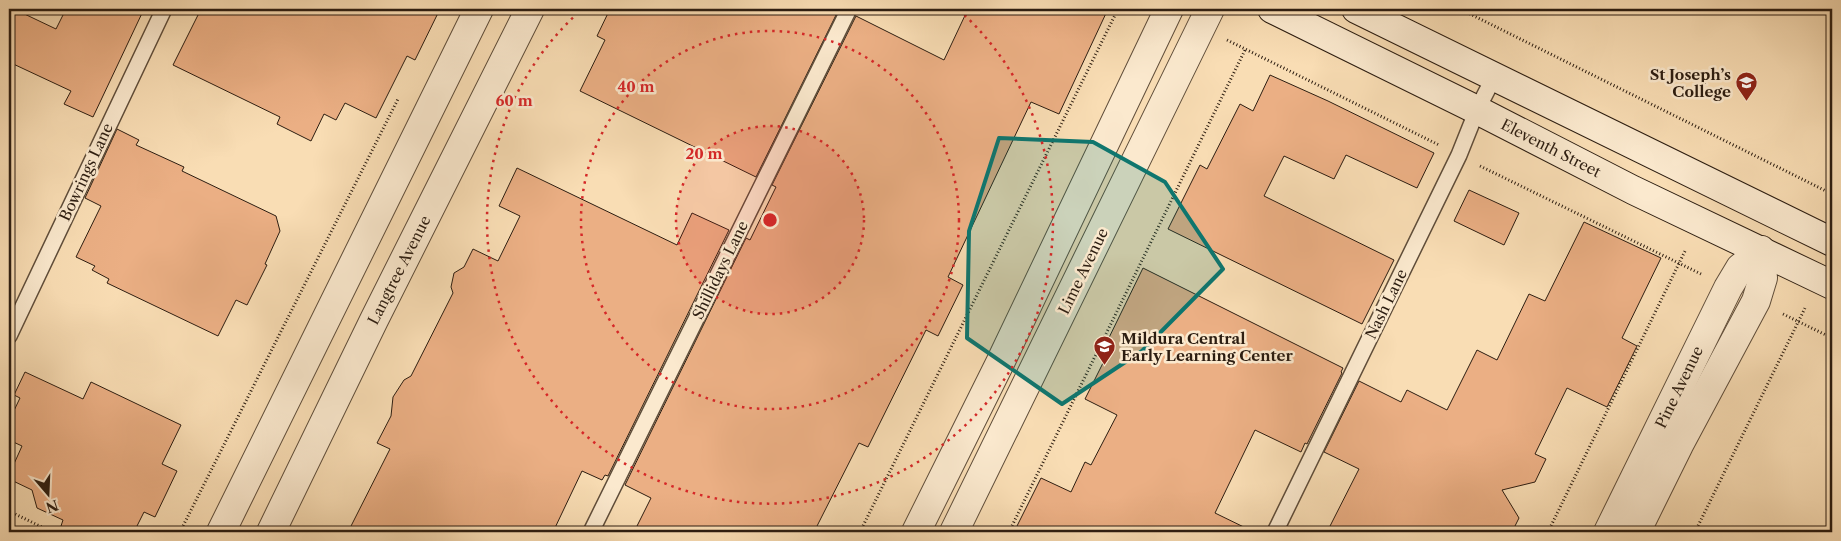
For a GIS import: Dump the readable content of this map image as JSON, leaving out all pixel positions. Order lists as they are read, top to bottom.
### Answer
{
  "streets": {
    "street": [
      "Eleventh Street",
      "Langtree Avenue",
      "Lime Avenue",
      "Pine Avenue"
    ],
    "lane": ["Bowrings Lane", "Shillidays Lane", "Nash Lane"]
  },
  "crossings": [
    ["Eleventh Street", "Nash Lane"],
    ["Eleventh Street", "Pine Avenue"]
  ],
  "places": {
    "school or university": ["St Joseph’s College", "Mildura Central Early Learning Center"]
  },
  "north": "bottom",
  "rings": ["40 m", "60 m", "20 m"]
}
